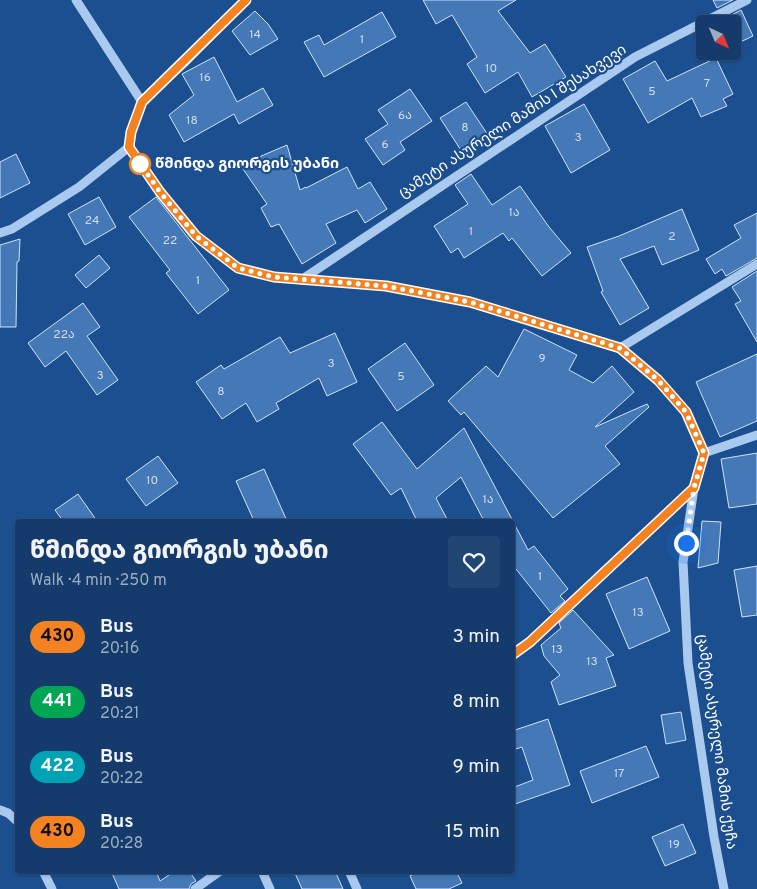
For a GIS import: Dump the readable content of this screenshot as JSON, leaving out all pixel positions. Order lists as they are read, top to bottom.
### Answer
{
  "streets": {
    "street": ["ცამეტი ასურელი მამის I შესახვევი", "ცამეტი ასურელი მამის ქუჩა"]
  },
  "places": ["წმინდა გიორგის უბანი"],
  "lines": ["bus line 430"],
  "house_numbers": [
    "14",
    "1",
    "10",
    "16",
    "7",
    "5",
    "6ა",
    "18",
    "8",
    "3",
    "6",
    "1ა",
    "24",
    "1",
    "2",
    "22",
    "1",
    "22ა",
    "9",
    "3",
    "3",
    "5",
    "8",
    "10",
    "1ა",
    "1",
    "13",
    "13",
    "13",
    "17",
    "19"
  ],
  "north": "bottom right",
  "page": {
    "heading": ["წმინდა გიორგის უბანი", "Walk · 4 min · 250 m"],
    "list": [
      {
        "mark": "430",
        "name": "Bus",
        "note": "20:16",
        "value": "3 min"
      },
      {
        "mark": "441",
        "name": "Bus",
        "note": "20:21",
        "value": "8 min"
      },
      {
        "mark": "422",
        "name": "Bus",
        "note": "20:22",
        "value": "9 min"
      },
      {
        "mark": "430",
        "name": "Bus",
        "note": "20:28",
        "value": "15 min"
      }
    ]
  }
}
